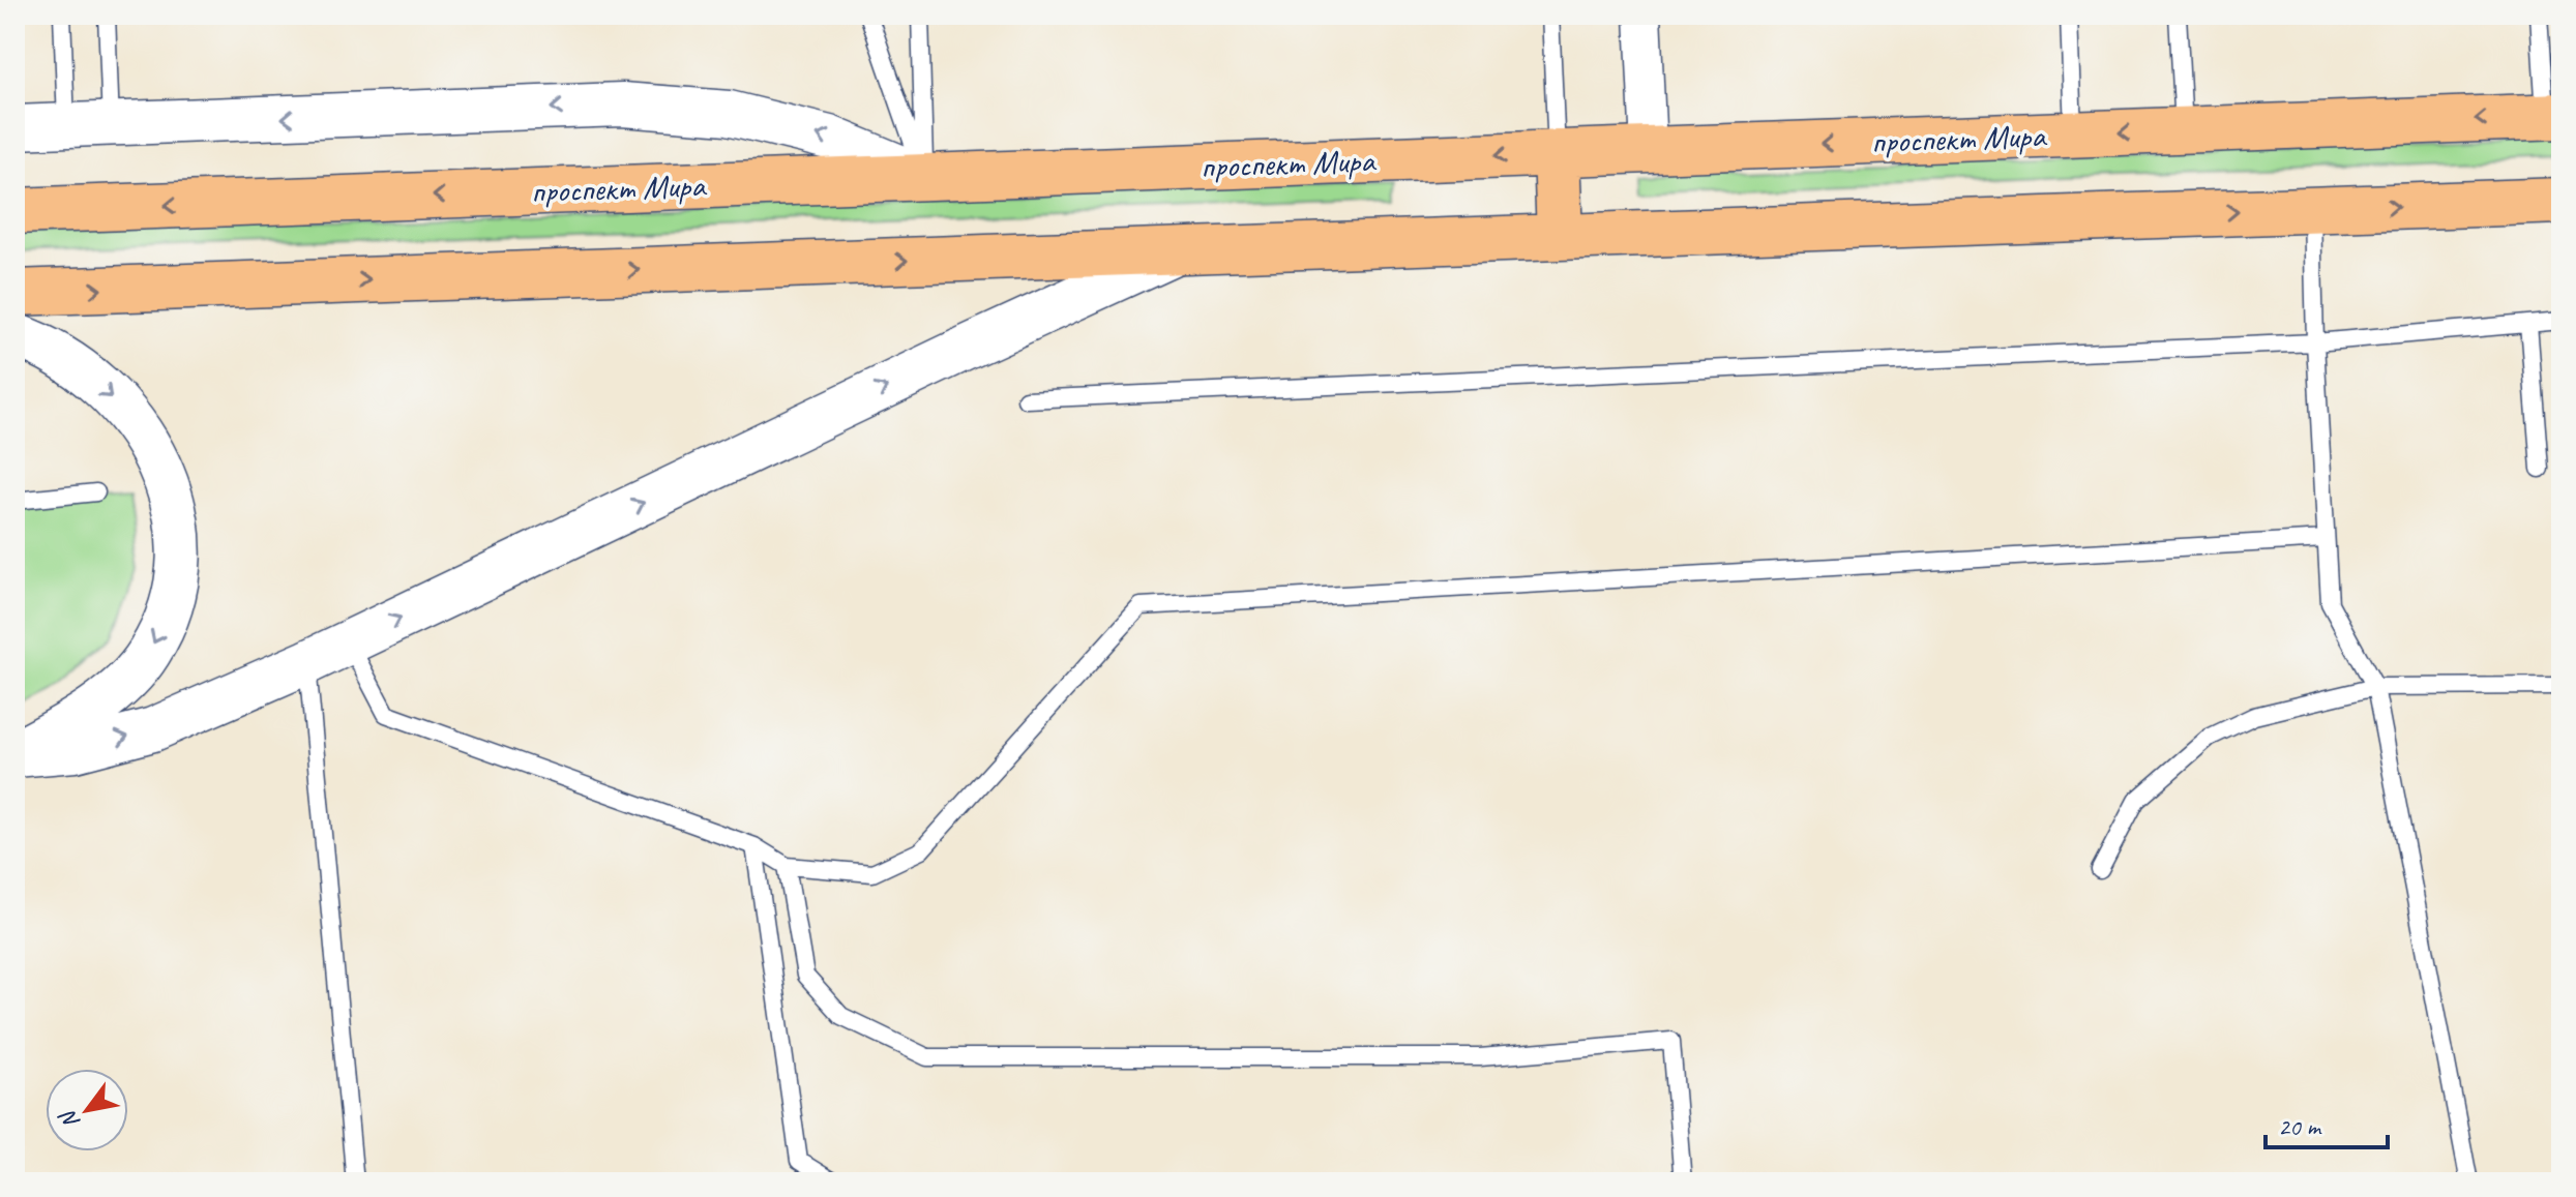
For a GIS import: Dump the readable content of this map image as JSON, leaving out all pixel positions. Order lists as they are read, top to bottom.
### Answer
{
  "streets": {
    "main road": ["проспект Мира"]
  },
  "scale_bar": "20 m",
  "north": "bottom left"
}
